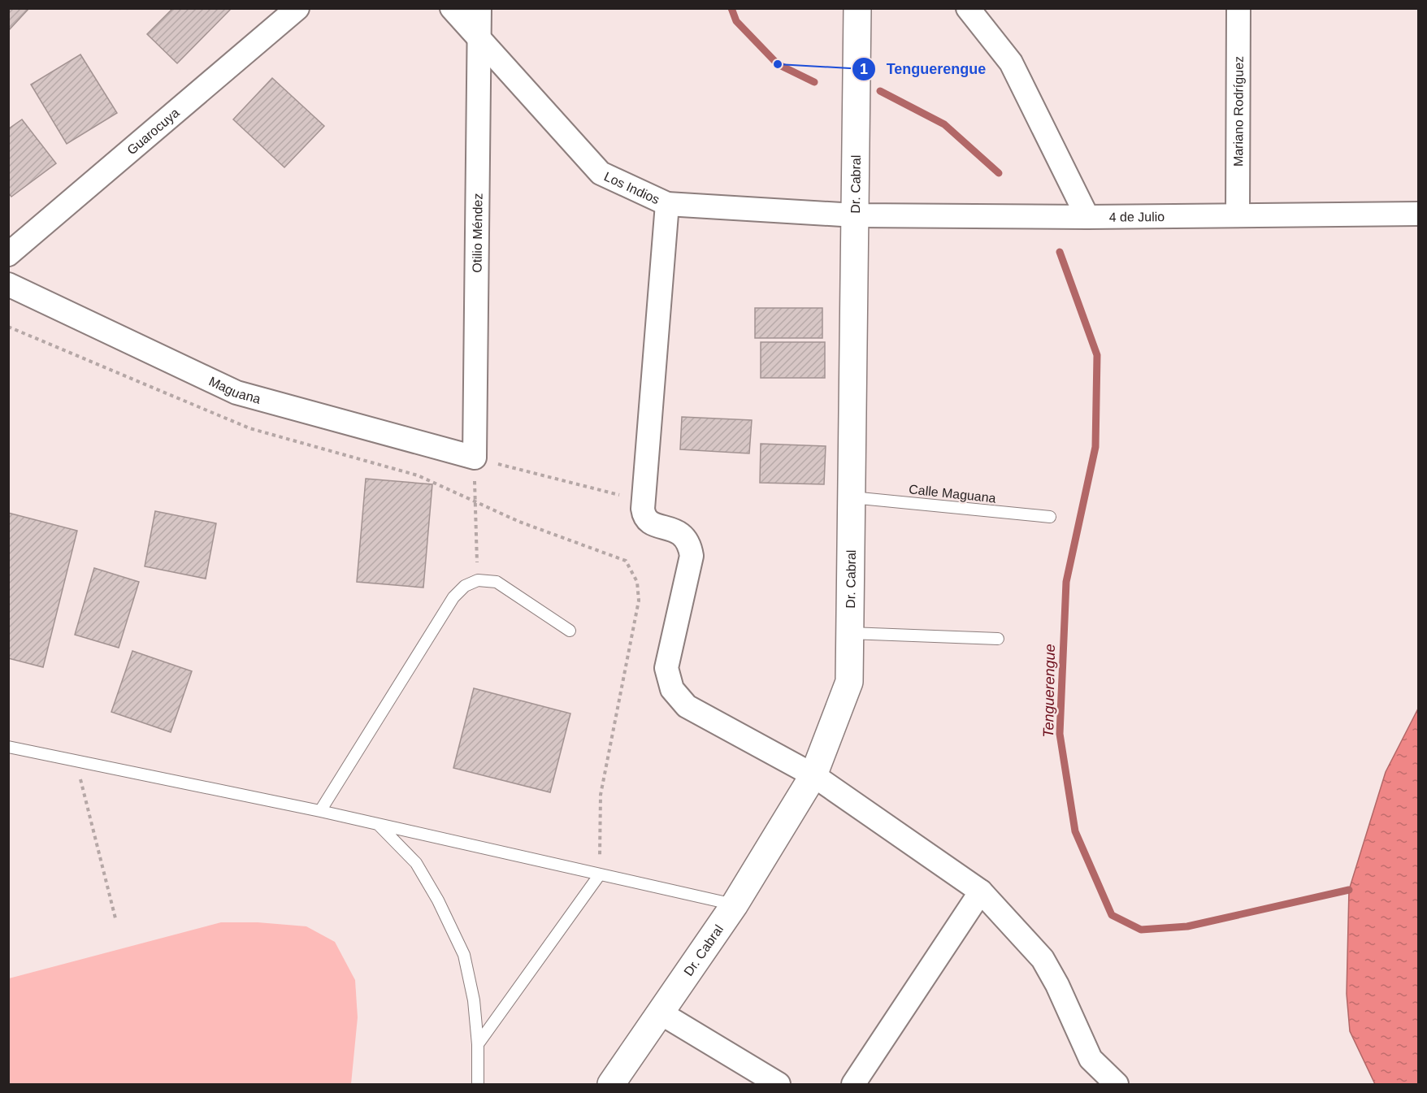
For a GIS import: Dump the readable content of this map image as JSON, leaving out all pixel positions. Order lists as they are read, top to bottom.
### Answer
{
  "streets": {
    "street": [
      "Mariano Rodríguez",
      "Guarocuya",
      "Dr. Cabral",
      "Los Indios",
      "4 de Julio",
      "Otilio Méndez",
      "Maguana"
    ],
    "lane": ["Calle Maguana"]
  },
  "crossings": [
    ["Mariano Rodríguez", "4 de Julio"],
    ["Dr. Cabral", "Los Indios"],
    ["Dr. Cabral", "4 de Julio"],
    ["Dr. Cabral", "Calle Maguana"],
    ["Los Indios", "4 de Julio"],
    ["Los Indios", "Otilio Méndez"],
    ["Otilio Méndez", "Maguana"]
  ],
  "water": ["Tenguerengue"],
  "places": ["Tenguerengue"]
}
